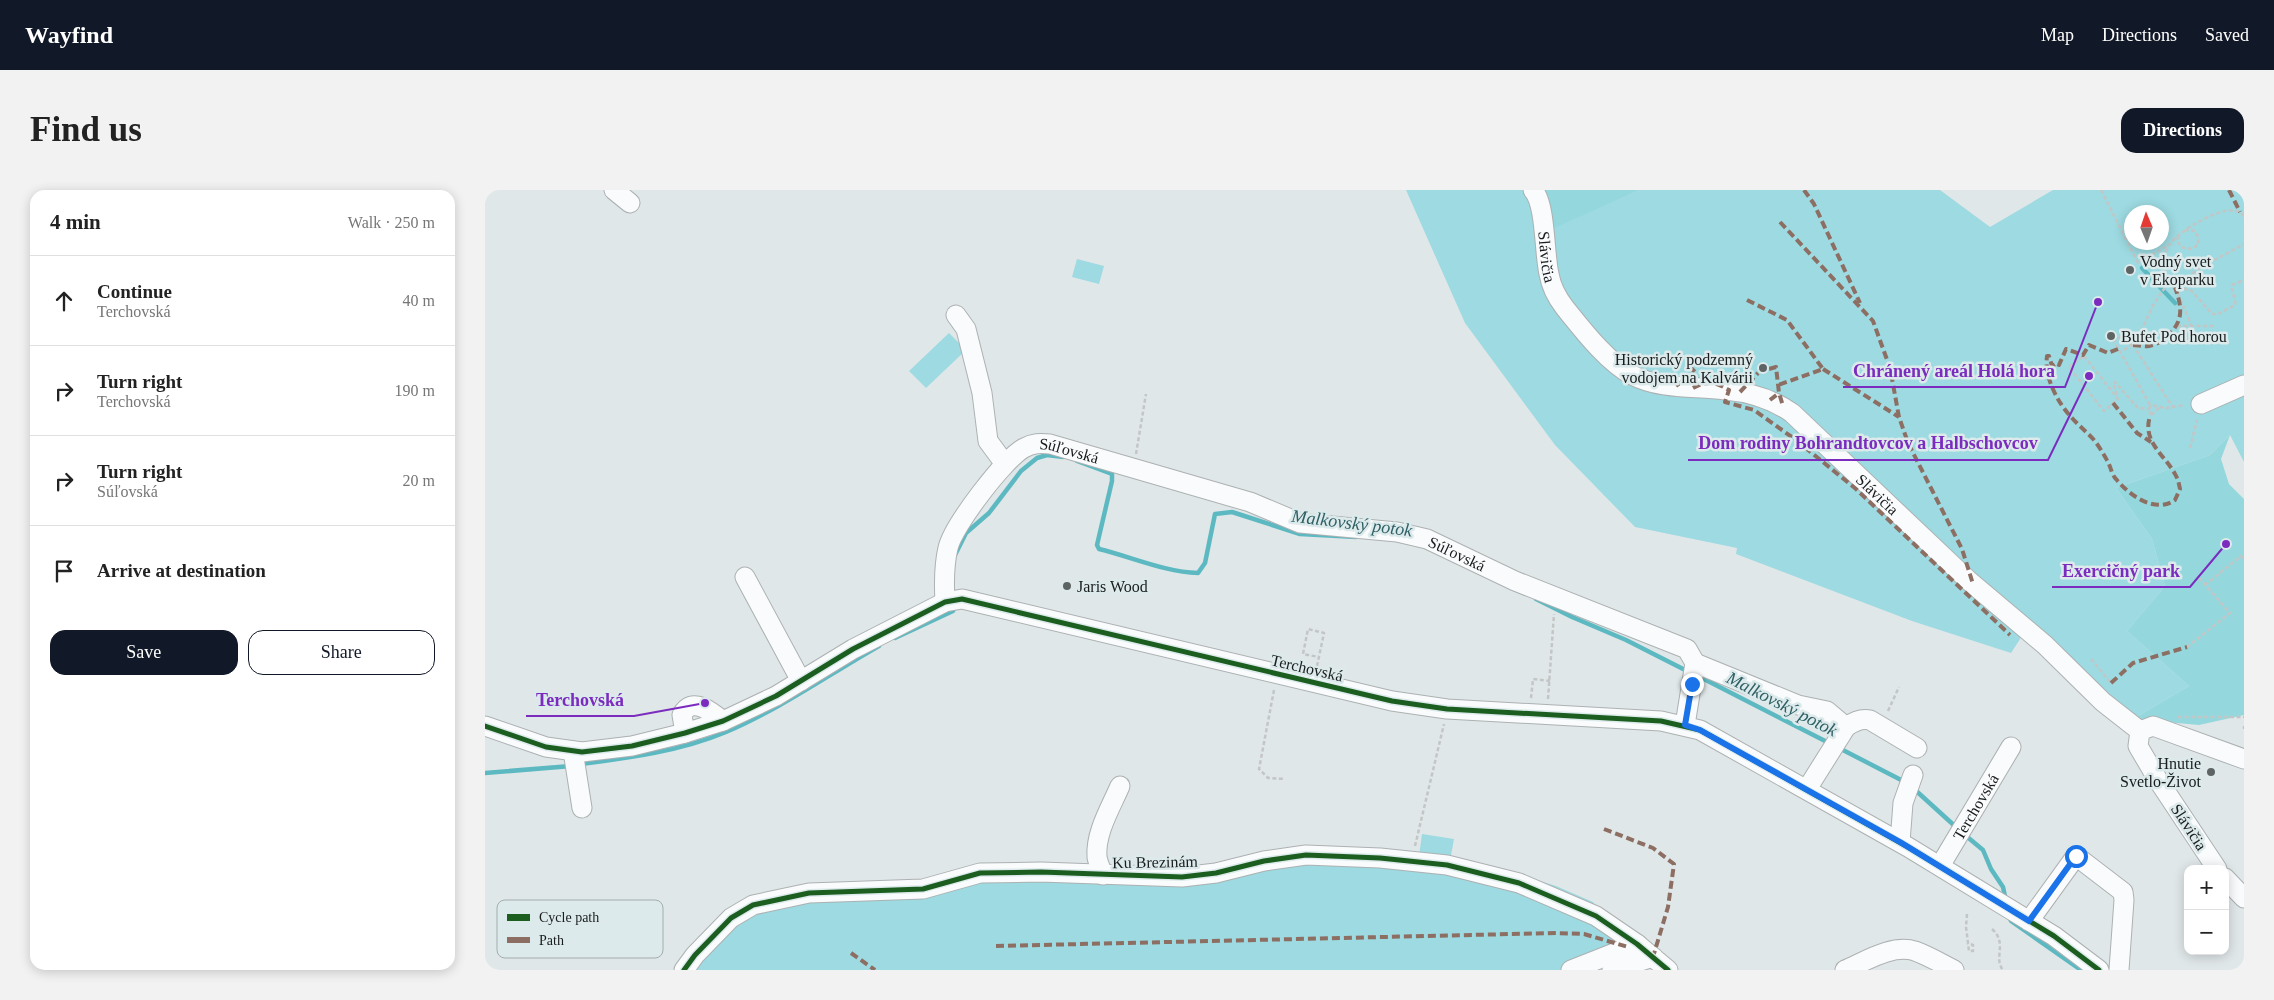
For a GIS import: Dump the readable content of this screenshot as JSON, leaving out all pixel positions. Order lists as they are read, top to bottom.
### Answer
{
  "streets": {
    "street": [
      "Slávičia",
      "Súľovská",
      "Terchovská",
      "Ku Brezinám"
    ]
  },
  "crossings": [
    ["Súľovská", "Terchovská"]
  ],
  "water": ["Malkovský potok"],
  "places": [
    "Vodný svet v Ekoparku",
    "Chránený areál Holá hora",
    "Bufet Pod horou",
    "Historický podzemný vodojem na Kalvárii",
    "Dom rodiny Bohrandtovcov a Halbschovcov",
    "Exercičný park",
    "Jaris Wood",
    "Terchovská",
    "Hnutie Svetlo-Život"
  ],
  "legend": ["Cycle path", "Path"],
  "north": "top",
  "page": {
    "header": "Wayfind",
    "nav": ["Map", "Directions", "Saved"],
    "buttons": [
      "Directions",
      ["Save", "Share"]
    ],
    "title": "Find us",
    "heading": ["4 min", "Walk · 250 m"],
    "list": [
      ["Continue", "Terchovská", "40 m"],
      ["Turn right", "Terchovská", "190 m"],
      ["Turn right", "Súľovská", "20 m"],
      "Arrive at destination"
    ],
    "map_buttons": ["+", "−"]
  }
}
